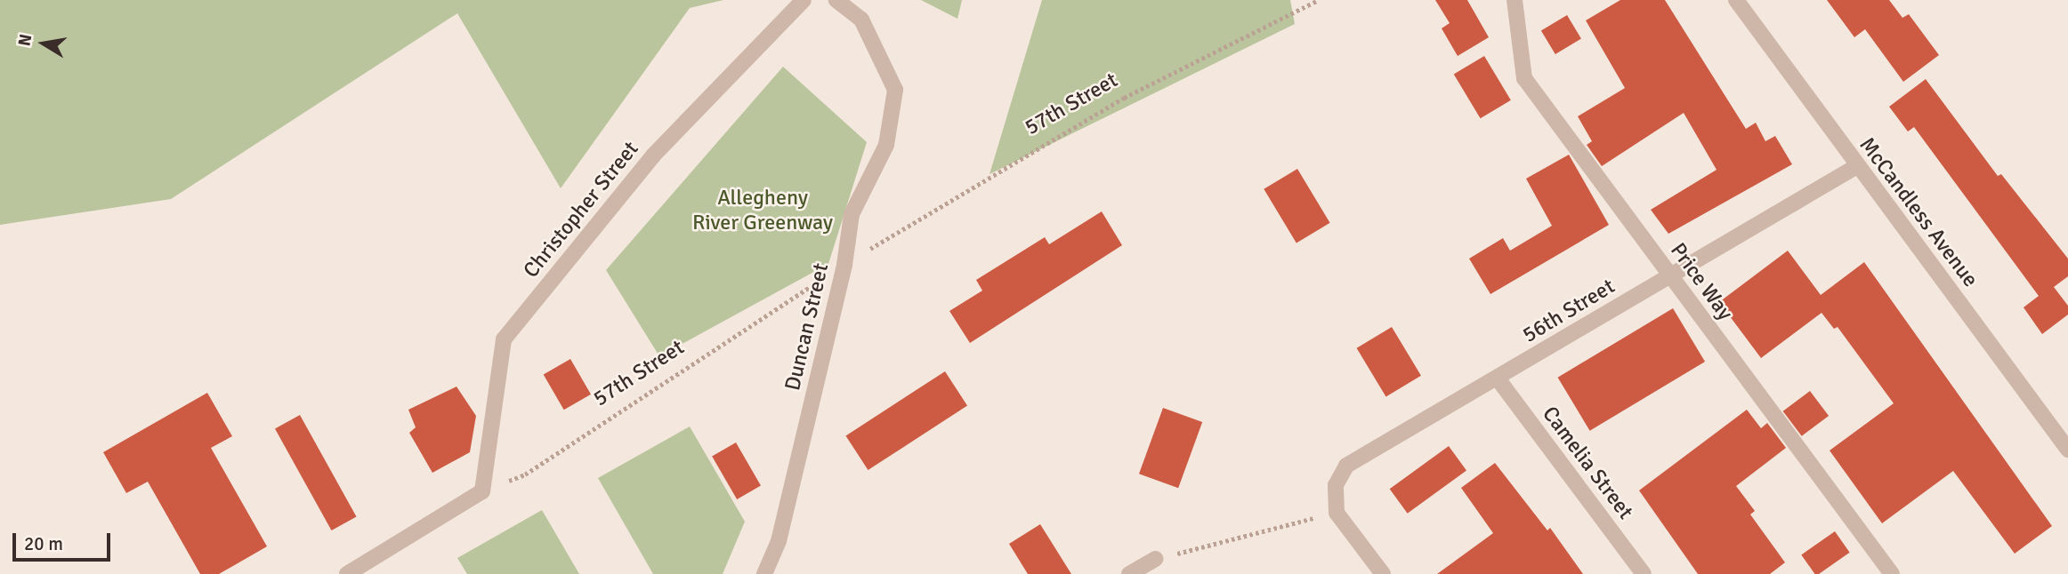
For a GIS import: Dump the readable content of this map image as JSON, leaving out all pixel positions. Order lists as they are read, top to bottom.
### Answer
{
  "streets": {
    "street": [
      "Christopher Street",
      "McCandless Avenue",
      "Price Way",
      "56th Street",
      "Duncan Street",
      "Camelia Street"
    ],
    "path": ["57th Street"]
  },
  "crossings": [
    ["McCandless Avenue", "56th Street"],
    ["Price Way", "56th Street"],
    ["56th Street", "Camelia Street"]
  ],
  "parks": ["Allegheny River Greenway"],
  "scale_bar": "20 m",
  "north": "left"
}
